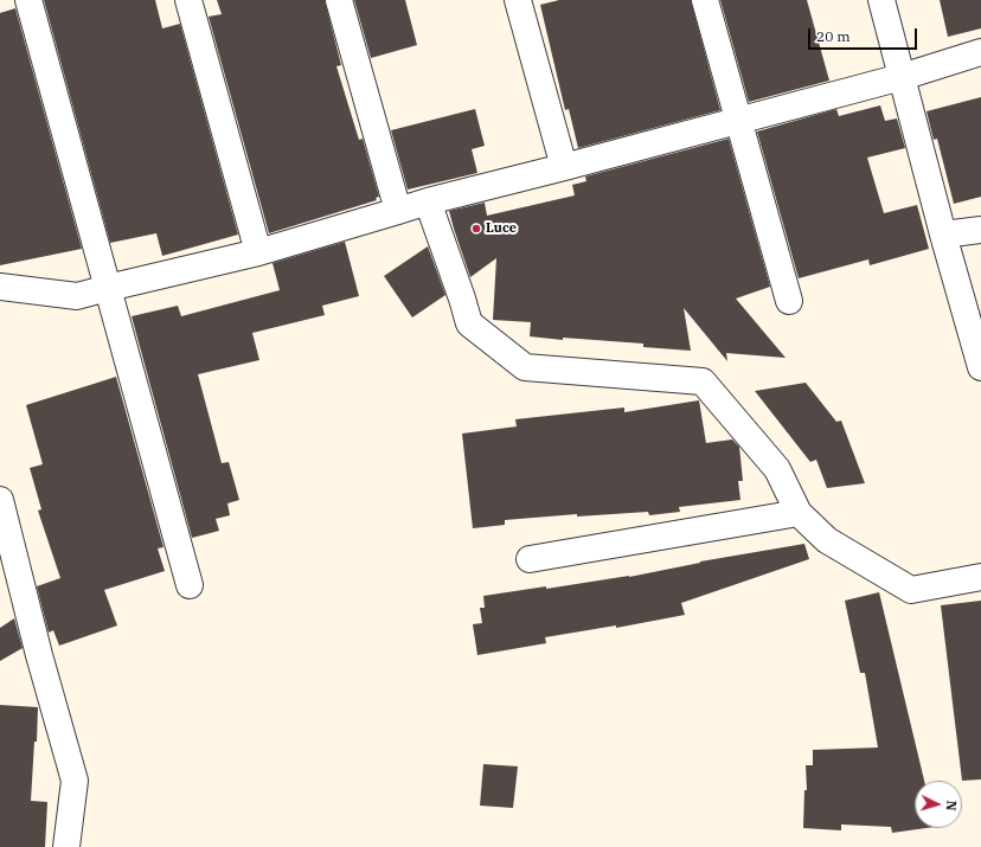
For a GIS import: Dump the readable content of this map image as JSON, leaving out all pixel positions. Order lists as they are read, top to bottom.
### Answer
{
  "places": ["Luce"],
  "scale_bar": "20 m",
  "north": "right"
}
